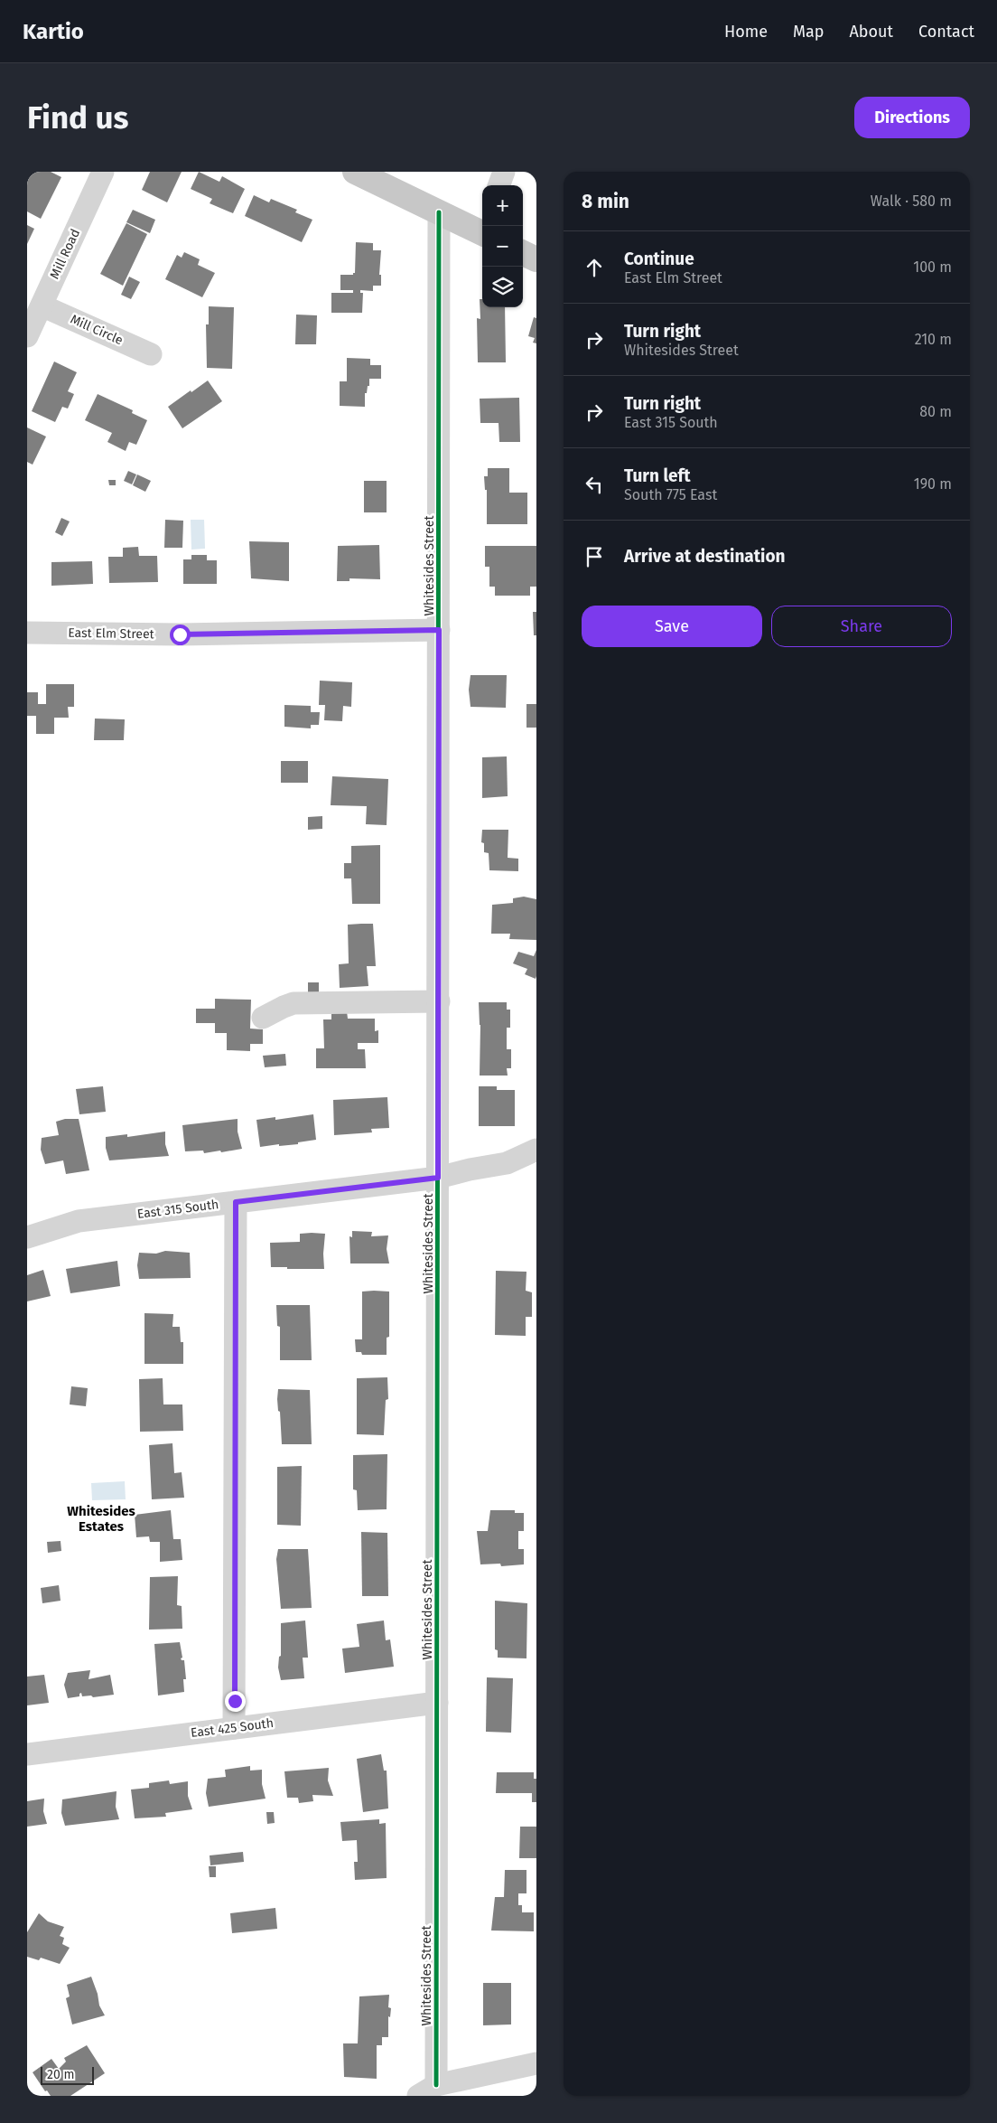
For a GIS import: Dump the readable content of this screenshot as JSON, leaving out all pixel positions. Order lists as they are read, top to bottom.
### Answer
{
  "streets": {
    "street": [
      "Mill Road",
      "Mill Circle",
      "Whitesides Street",
      "East Elm Street",
      "East 315 South",
      "East 425 South"
    ]
  },
  "crossings": [
    ["Mill Road", "Mill Circle"],
    ["Whitesides Street", "East Elm Street"],
    ["Whitesides Street", "East 315 South"],
    ["Whitesides Street", "East 425 South"]
  ],
  "districts": ["Whitesides Estates"],
  "scale_bar": "20 m",
  "page": {
    "header": "Kartio",
    "nav": [
      "Home",
      "Map",
      "About",
      "Contact"
    ],
    "buttons": [
      "Directions",
      ["Save", "Share"]
    ],
    "title": "Find us",
    "heading": ["8 min", "Walk · 580 m"],
    "map_buttons": ["+", "−"],
    "list": [
      ["Continue", "East Elm Street", "100 m"],
      ["Turn right", "Whitesides Street", "210 m"],
      ["Turn right", "East 315 South", "80 m"],
      ["Turn left", "South 775 East", "190 m"],
      "Arrive at destination"
    ],
    "scale": "20 m"
  }
}
